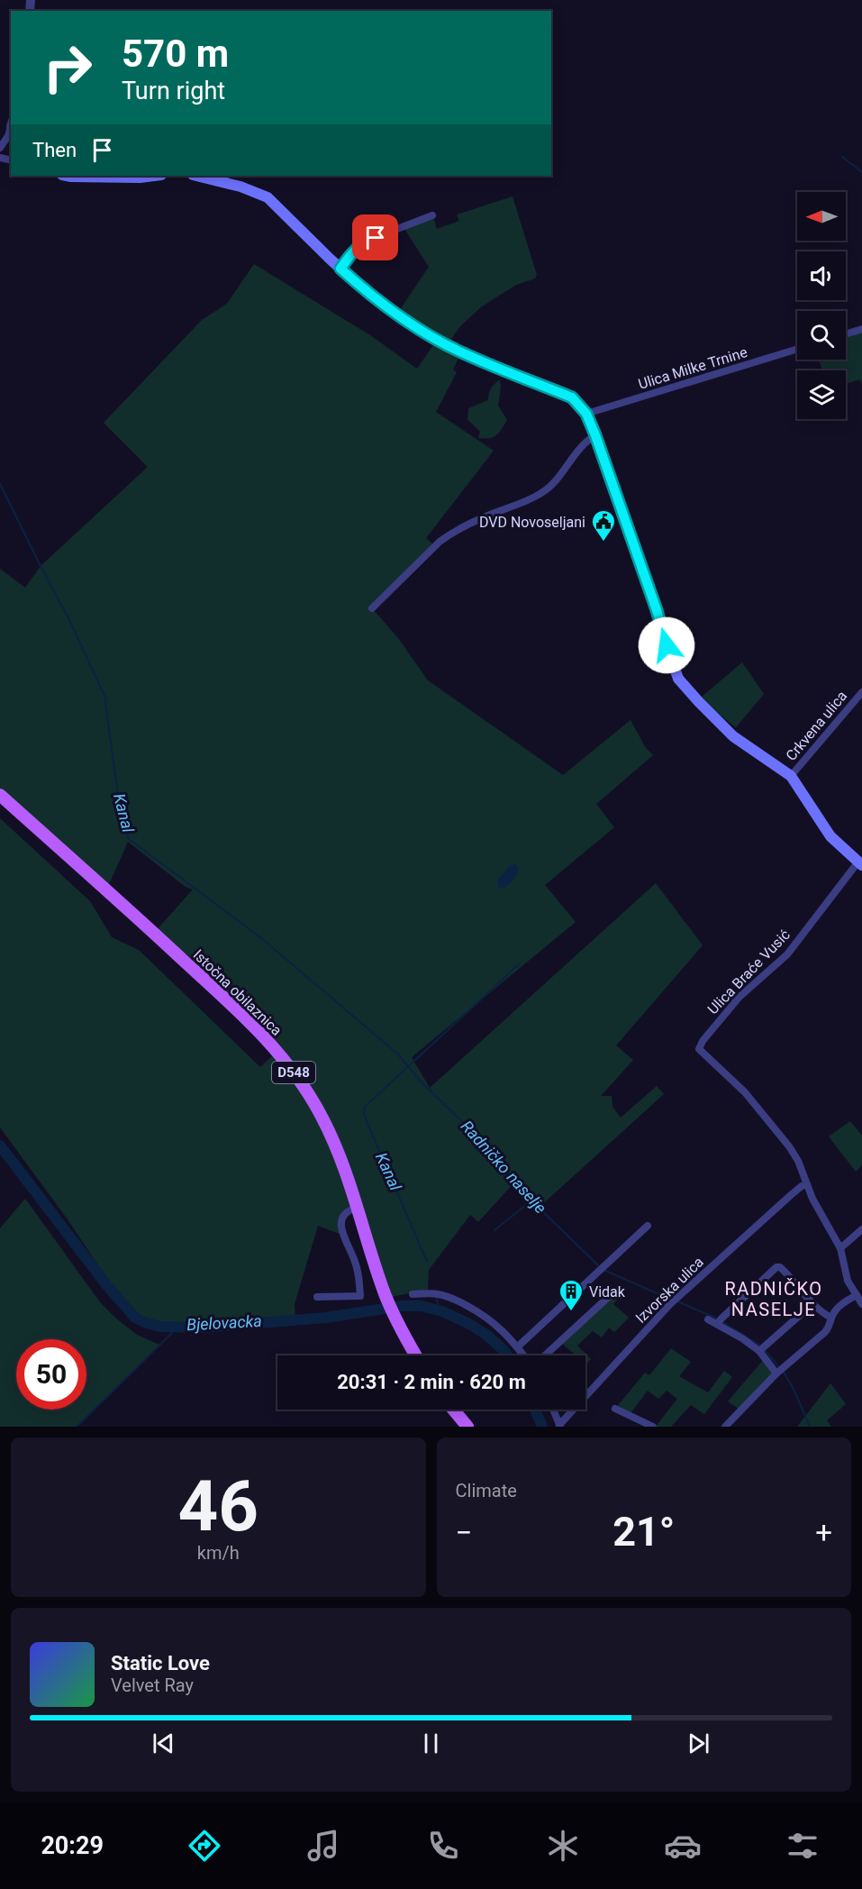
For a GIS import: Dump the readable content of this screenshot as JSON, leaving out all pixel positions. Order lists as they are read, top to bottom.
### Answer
{
  "streets": {
    "main road": ["Istočna obilaznica", "D548"],
    "street": [
      "Ulica Milke Trnine",
      "Crkvena ulica",
      "Ulica Braće Vusić",
      "Izvorska ulica"
    ]
  },
  "crossings": [
    ["Ulica Braće Vusić", "Izvorska ulica"]
  ],
  "districts": ["RADNIČKO NASELJE"],
  "water": ["Kanal", "Radničko naselje", "Bjelovacka"],
  "places": {
    "public building": ["DVD Novoseljani"],
    "building": ["Vidak"]
  },
  "north": "left",
  "page": {
    "turn": ["570 m", "Turn right"],
    "then": "Then",
    "limit": "50",
    "trip": "20:31 · 2 min · 620 m",
    "tile": [
      ["46", "km/h"],
      "Climate"
    ],
    "heat": ["−", "21°", "+"],
    "song": ["Static Love", "Velvet Ray"],
    "tabs": "20:29"
  }
}
